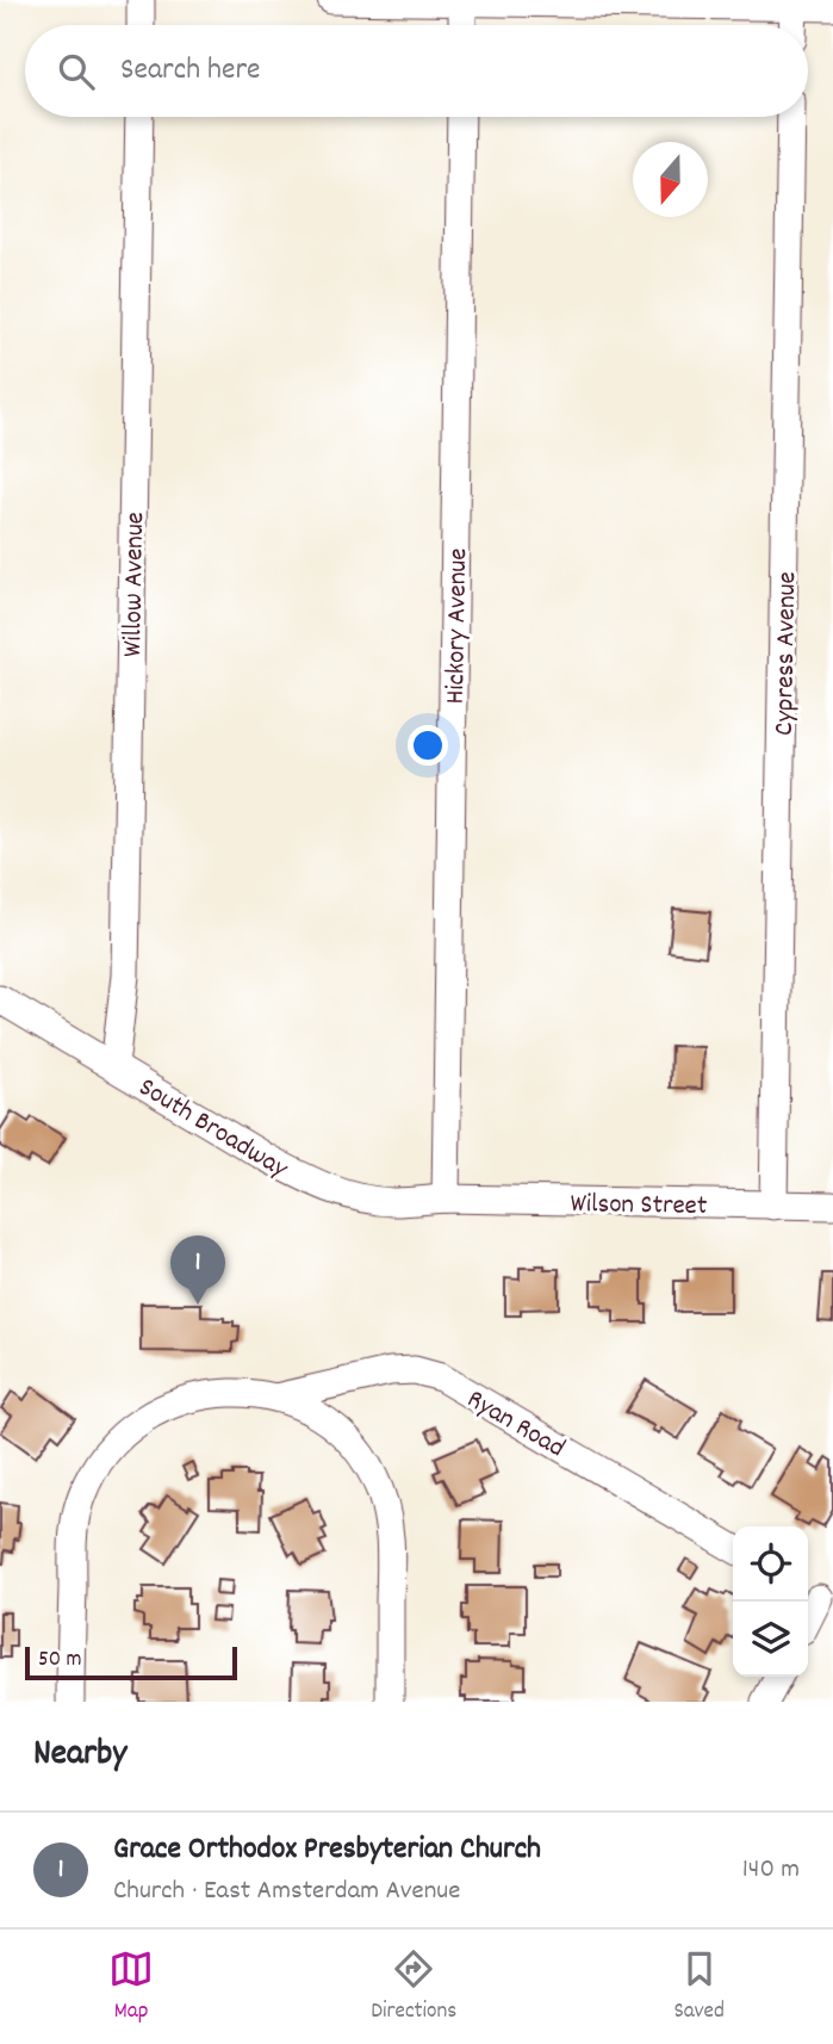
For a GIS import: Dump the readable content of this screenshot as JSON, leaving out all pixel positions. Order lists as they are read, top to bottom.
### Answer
{
  "streets": {
    "street": [
      "Willow Avenue",
      "Hickory Avenue",
      "Cypress Avenue",
      "South Broadway",
      "Wilson Street",
      "Ryan Road"
    ]
  },
  "crossings": [
    ["Willow Avenue", "South Broadway"],
    ["Hickory Avenue", "South Broadway"],
    ["Hickory Avenue", "Wilson Street"],
    ["Cypress Avenue", "Wilson Street"],
    ["South Broadway", "Wilson Street"]
  ],
  "scale_bar": "50 m",
  "north": "bottom",
  "page": {
    "search": "Search here",
    "pins": "1",
    "scale": "50 m",
    "heading": "Nearby",
    "list": [
      {
        "mark": "1",
        "name": "Grace Orthodox Presbyterian Church",
        "note": "Church · East Amsterdam Avenue",
        "value": "140 m"
      }
    ],
    "nav": ["Map", "Directions", "Saved"]
  }
}
